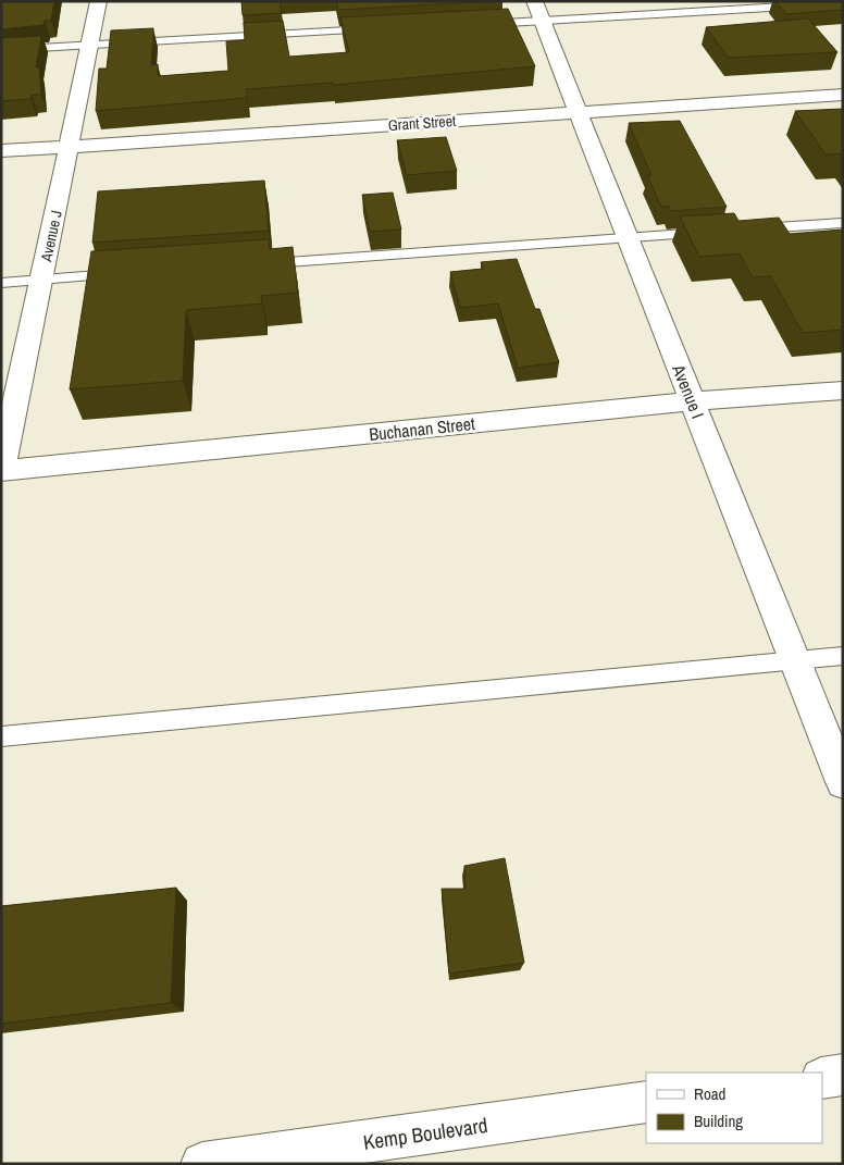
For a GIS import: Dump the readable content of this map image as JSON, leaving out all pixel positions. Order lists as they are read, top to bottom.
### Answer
{
  "streets": {
    "street": [
      "Grant Street",
      "Avenue J",
      "Avenue I",
      "Buchanan Street",
      "Kemp Boulevard"
    ]
  },
  "crossings": [
    ["Grant Street", "Avenue J"],
    ["Grant Street", "Avenue I"],
    ["Avenue J", "Buchanan Street"],
    ["Avenue I", "Buchanan Street"]
  ],
  "legend": ["Road", "Building"]
}
